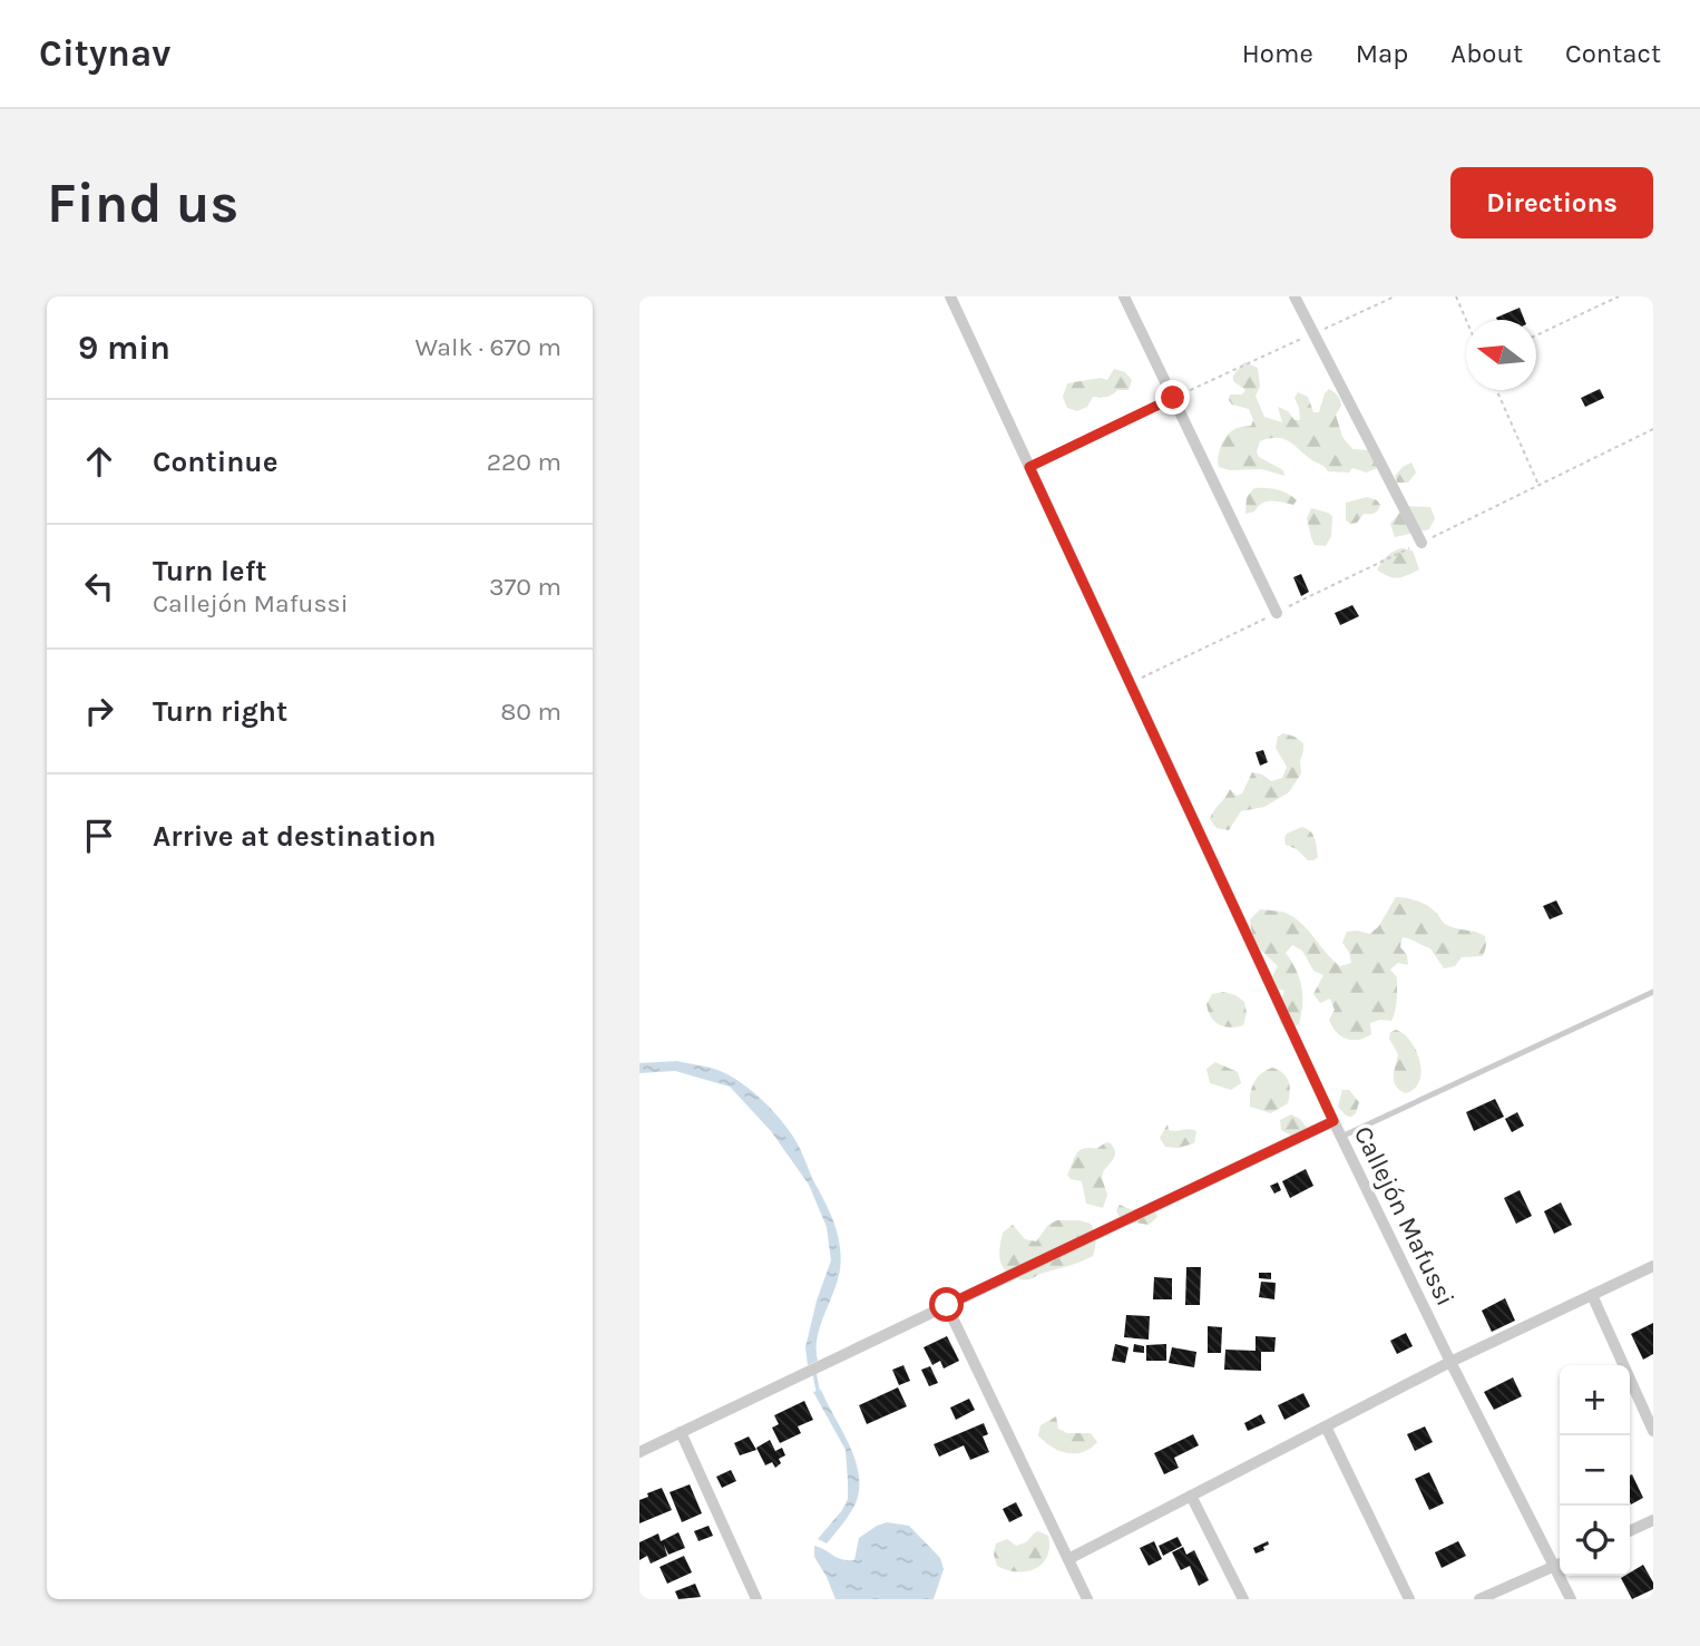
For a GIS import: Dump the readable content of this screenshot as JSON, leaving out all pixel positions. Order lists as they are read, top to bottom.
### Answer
{
  "streets": {
    "street": ["Callejón Mafussi"]
  },
  "north": "left",
  "page": {
    "header": "Citynav",
    "nav": [
      "Home",
      "Map",
      "About",
      "Contact"
    ],
    "buttons": "Directions",
    "title": "Find us",
    "heading": ["9 min", "Walk · 670 m"],
    "list": [
      ["Continue", "220 m"],
      ["Turn left", "Callejón Mafussi", "370 m"],
      ["Turn right", "80 m"],
      "Arrive at destination"
    ],
    "map_buttons": ["+", "−"]
  }
}
